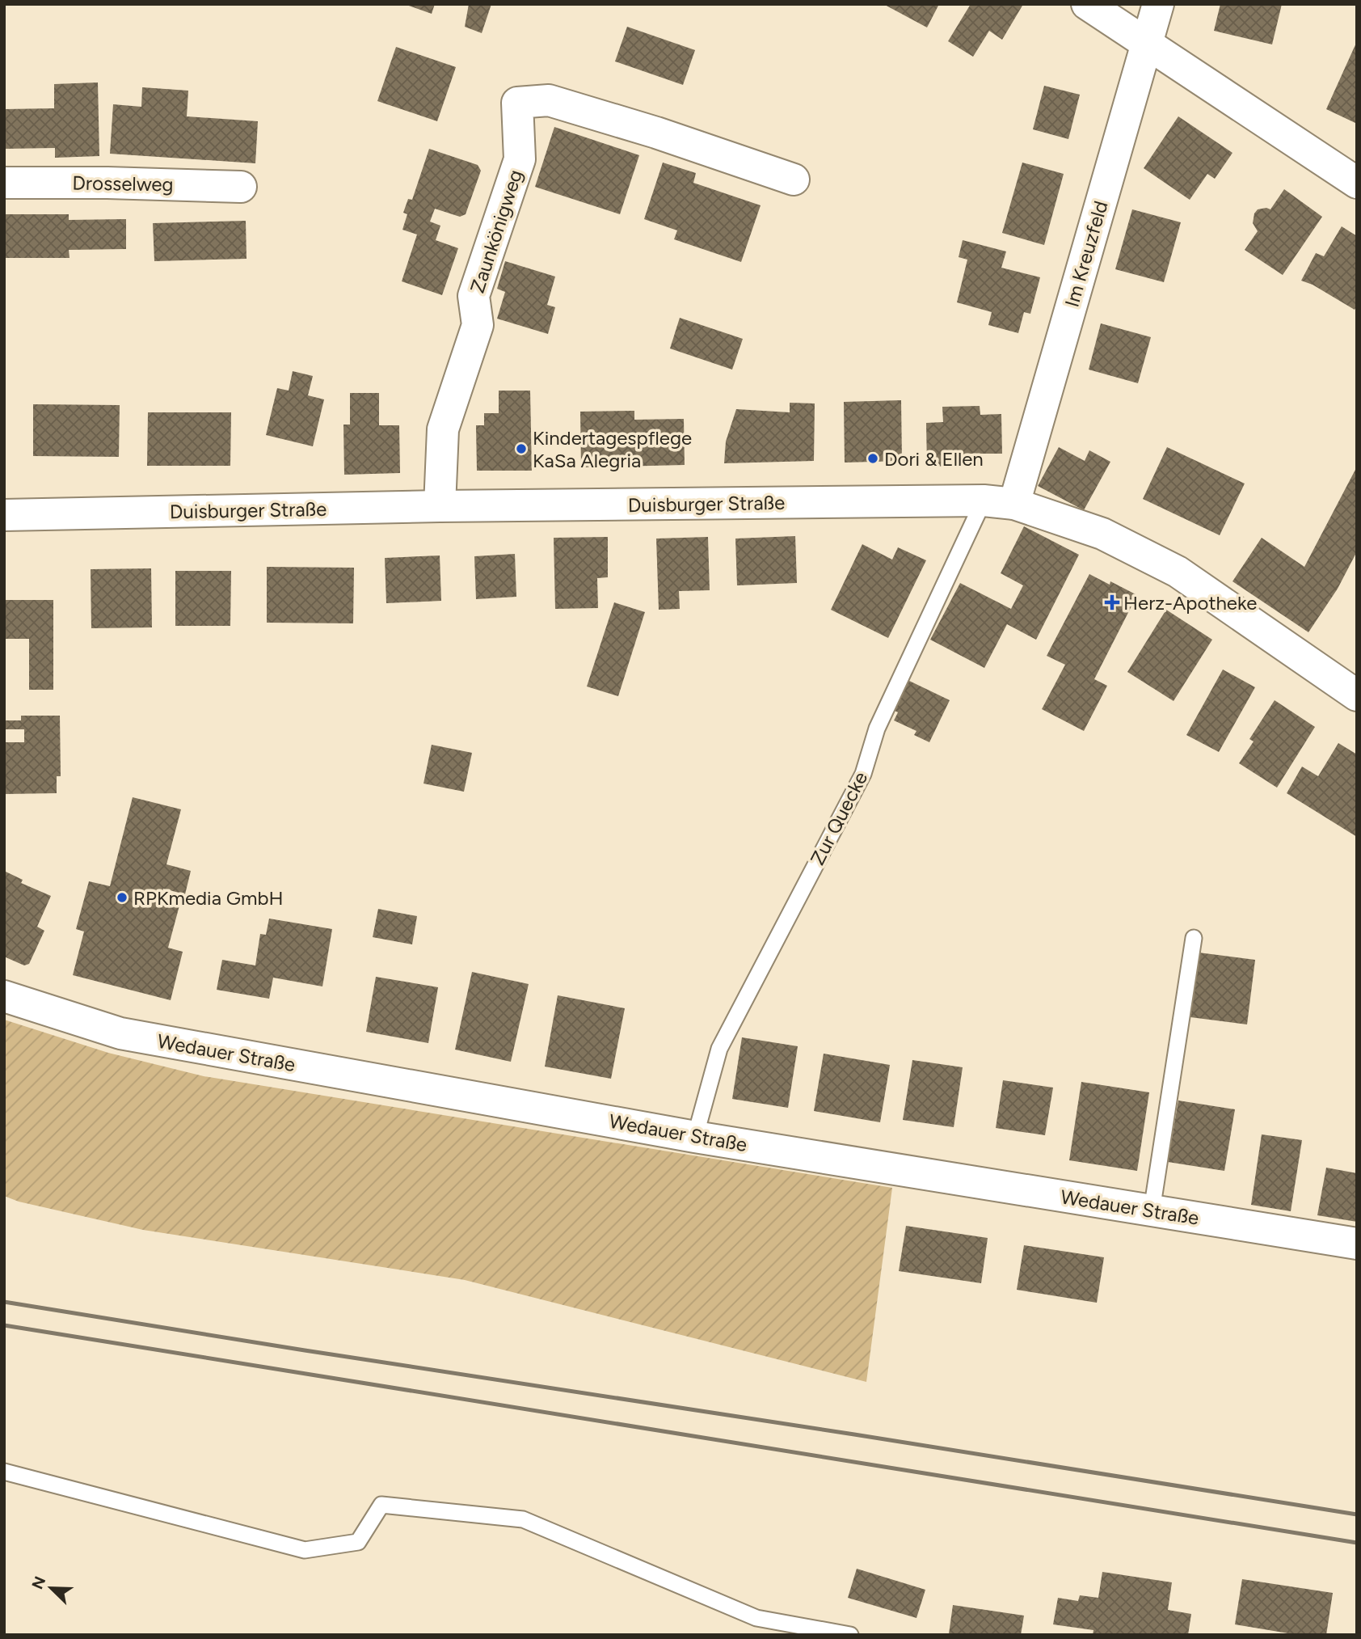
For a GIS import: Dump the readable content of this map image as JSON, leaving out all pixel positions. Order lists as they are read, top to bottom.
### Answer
{
  "streets": {
    "street": [
      "Drosselweg",
      "Zaunkönigweg",
      "Im Kreuzfeld",
      "Duisburger Straße",
      "Wedauer Straße"
    ],
    "lane": ["Zur Quecke"]
  },
  "crossings": [
    ["Zaunkönigweg", "Duisburger Straße"],
    ["Im Kreuzfeld", "Duisburger Straße"],
    ["Duisburger Straße", "Zur Quecke"],
    ["Zur Quecke", "Wedauer Straße"]
  ],
  "places": {
    "other": ["Kindertagespflege KaSa Alegria", "Dori & Ellen", "RPKmedia GmbH"],
    "health": ["Herz-Apotheke"]
  },
  "north": "top left"
}
